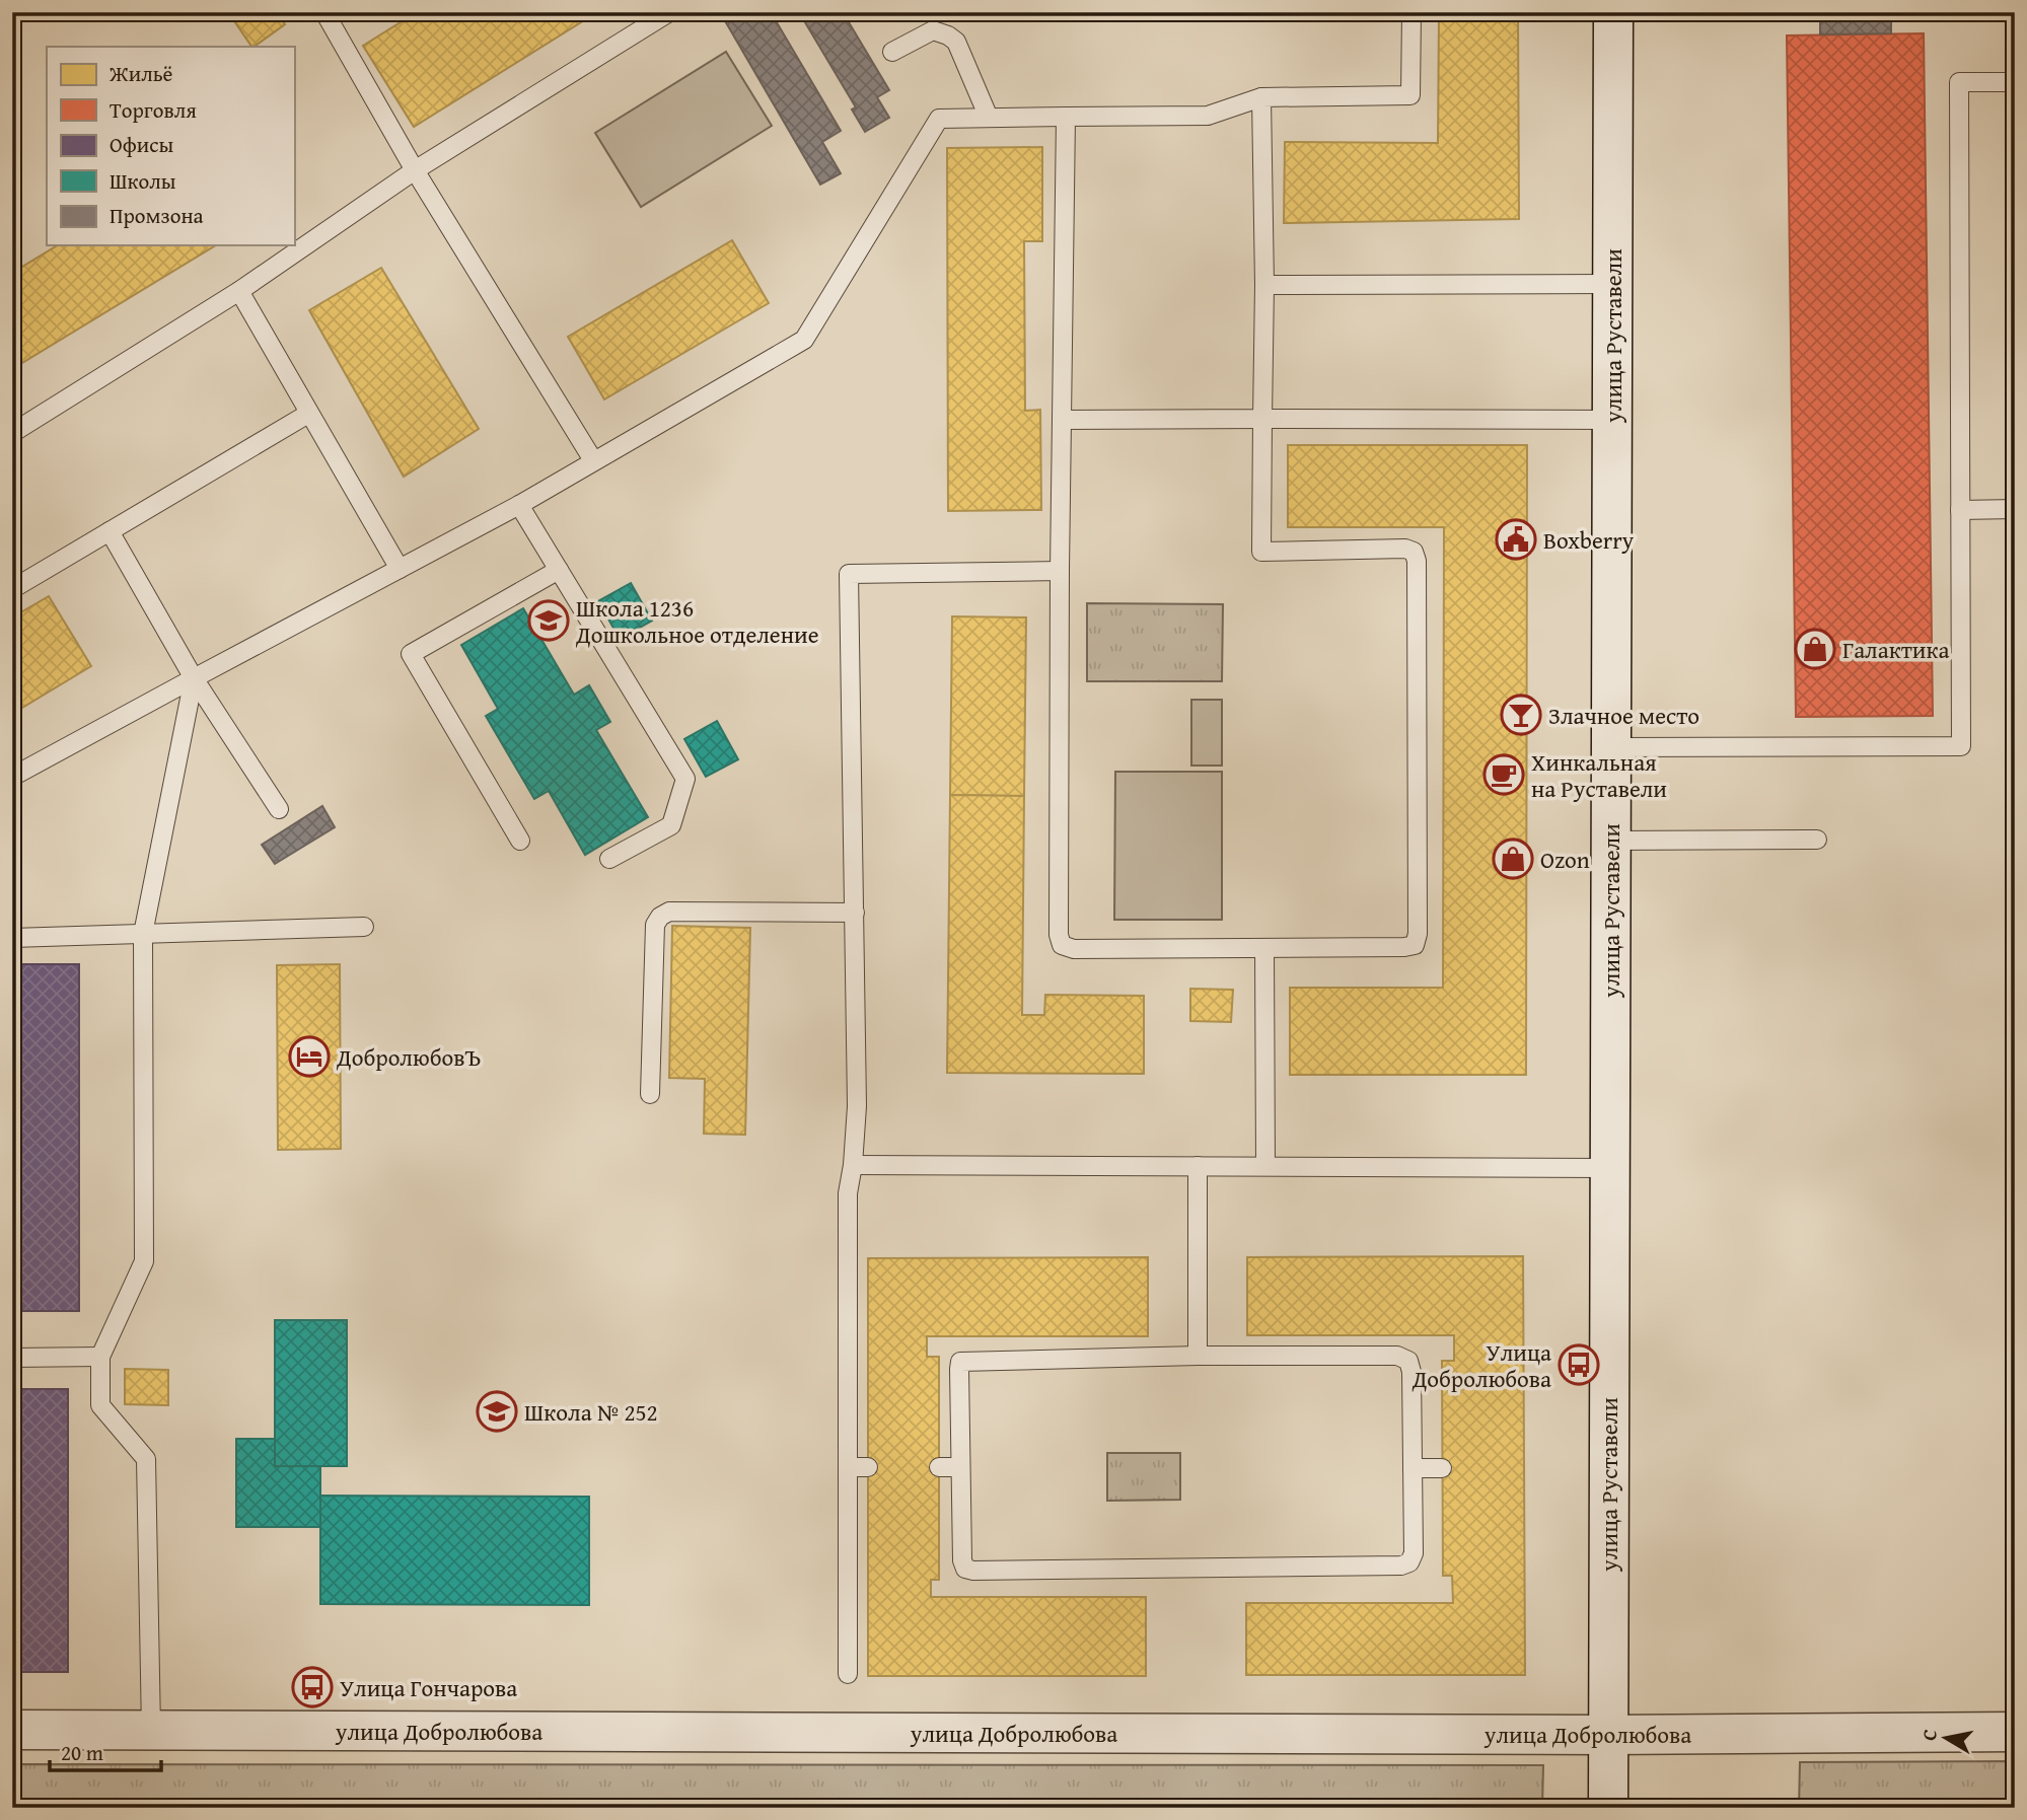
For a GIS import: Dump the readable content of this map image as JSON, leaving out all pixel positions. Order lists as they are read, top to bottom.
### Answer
{
  "streets": {
    "street": ["улица Руставели", "улица Добролюбова"]
  },
  "crossings": [
    ["улица Руставели", "улица Добролюбова"]
  ],
  "places": {
    "public building": ["Boxberry"],
    "school or university": ["Школа 1236 Дошкольное отделение", "Школа № 252"],
    "shop": ["Галактика", "Ozon"],
    "bar": ["Злачное место"],
    "cafe": ["Хинкальная на Руставели"],
    "hotel": ["ДобролюбовЪ"],
    "bus stop": ["Улица Добролюбова", "Улица Гончарова"]
  },
  "legend": [
    "Жильё",
    "Торговля",
    "Офисы",
    "Школы",
    "Промзона"
  ],
  "scale_bar": "20 m",
  "north": "left"
}
